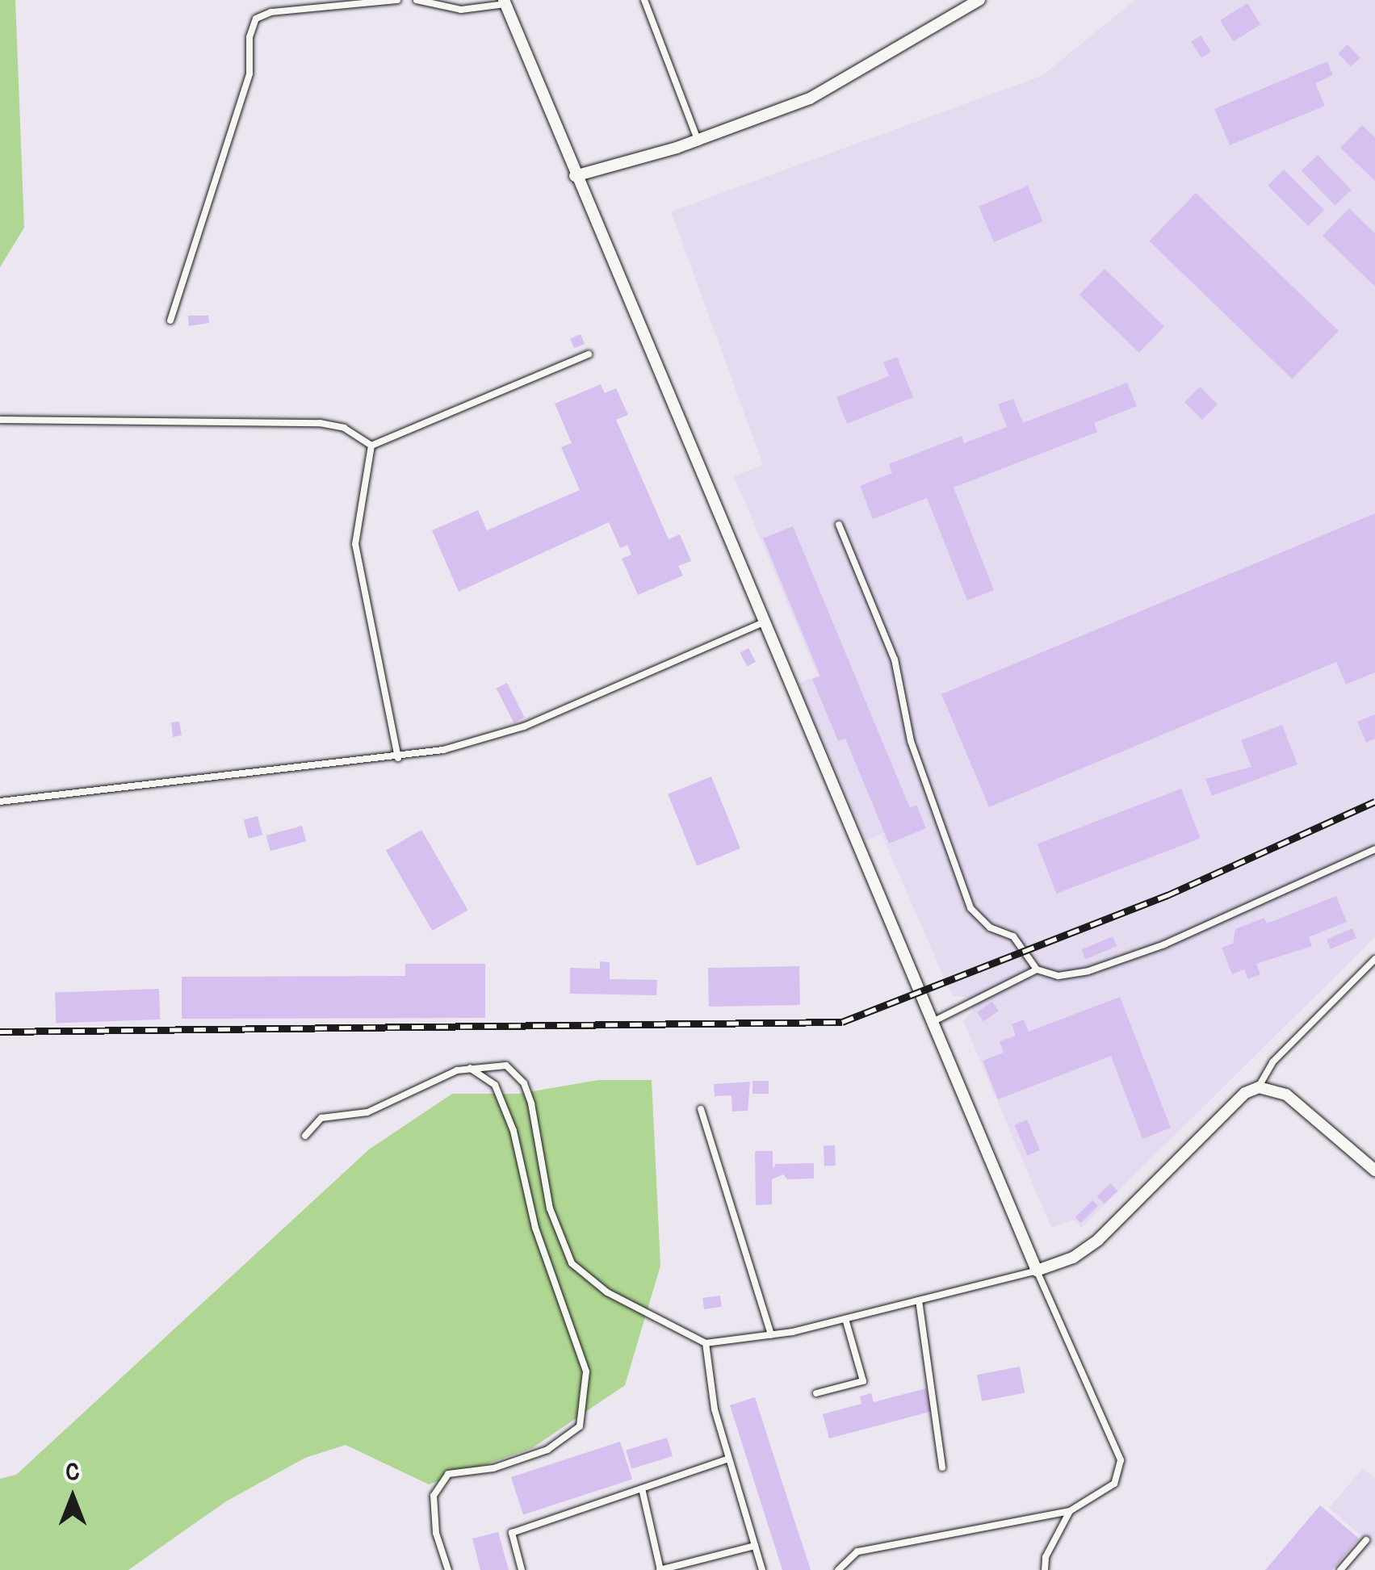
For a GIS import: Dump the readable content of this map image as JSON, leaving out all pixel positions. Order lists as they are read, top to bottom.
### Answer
{
  "north": "top"
}
